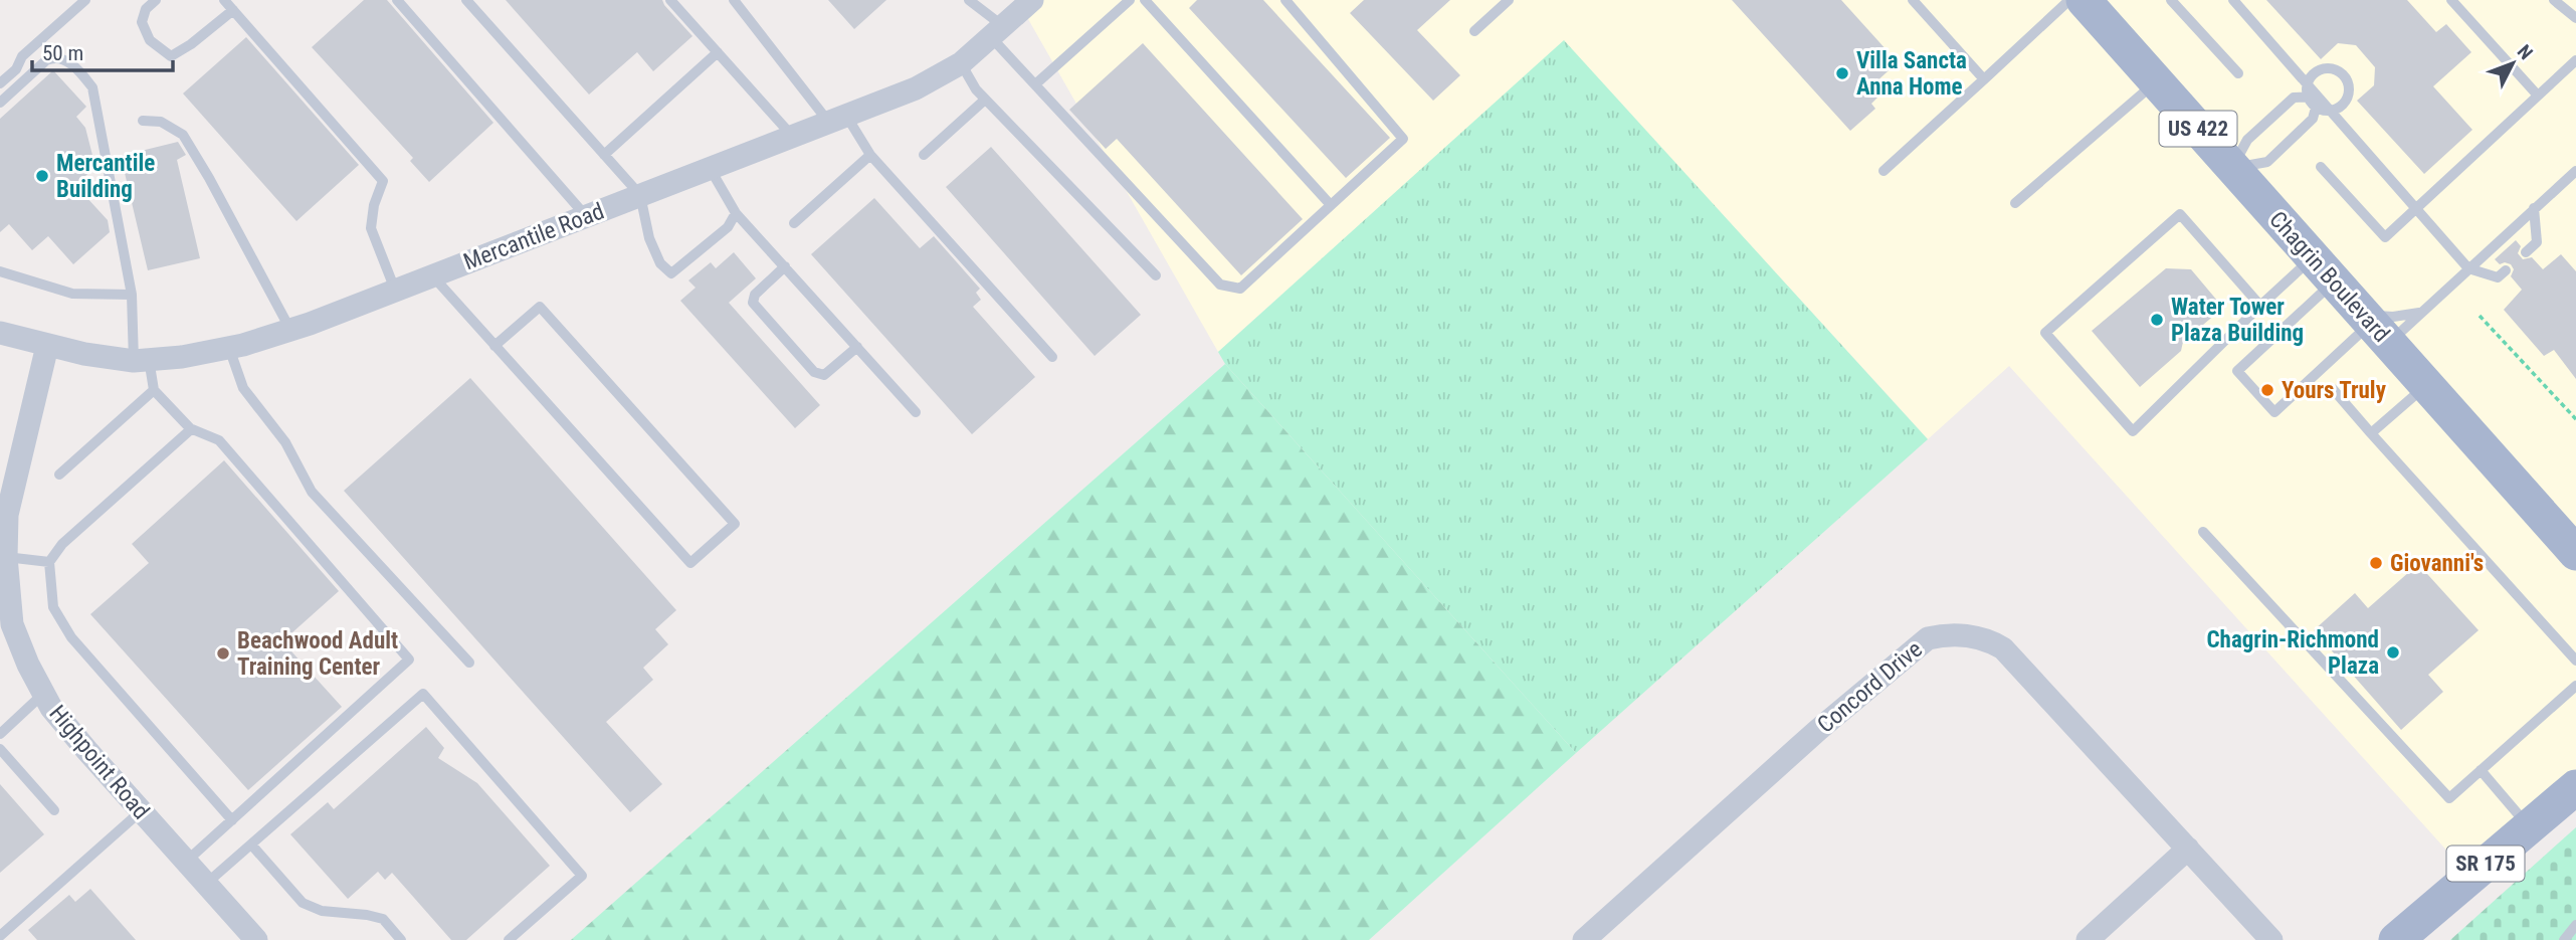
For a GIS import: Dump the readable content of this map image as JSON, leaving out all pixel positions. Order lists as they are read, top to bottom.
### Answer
{
  "streets": {
    "main road": ["US 422", "Chagrin Boulevard", "SR 175"],
    "street": ["Mercantile Road", "Concord Drive", "Highpoint Road"]
  },
  "crossings": [
    ["Mercantile Road", "Highpoint Road"]
  ],
  "places": [
    "Villa Sancta Anna Home",
    "Mercantile Building",
    "Water Tower Plaza Building",
    "Yours Truly",
    "Giovanni's",
    "Chagrin-Richmond Plaza",
    "Beachwood Adult Training Center"
  ],
  "scale_bar": "50 m",
  "north": "top right"
}
